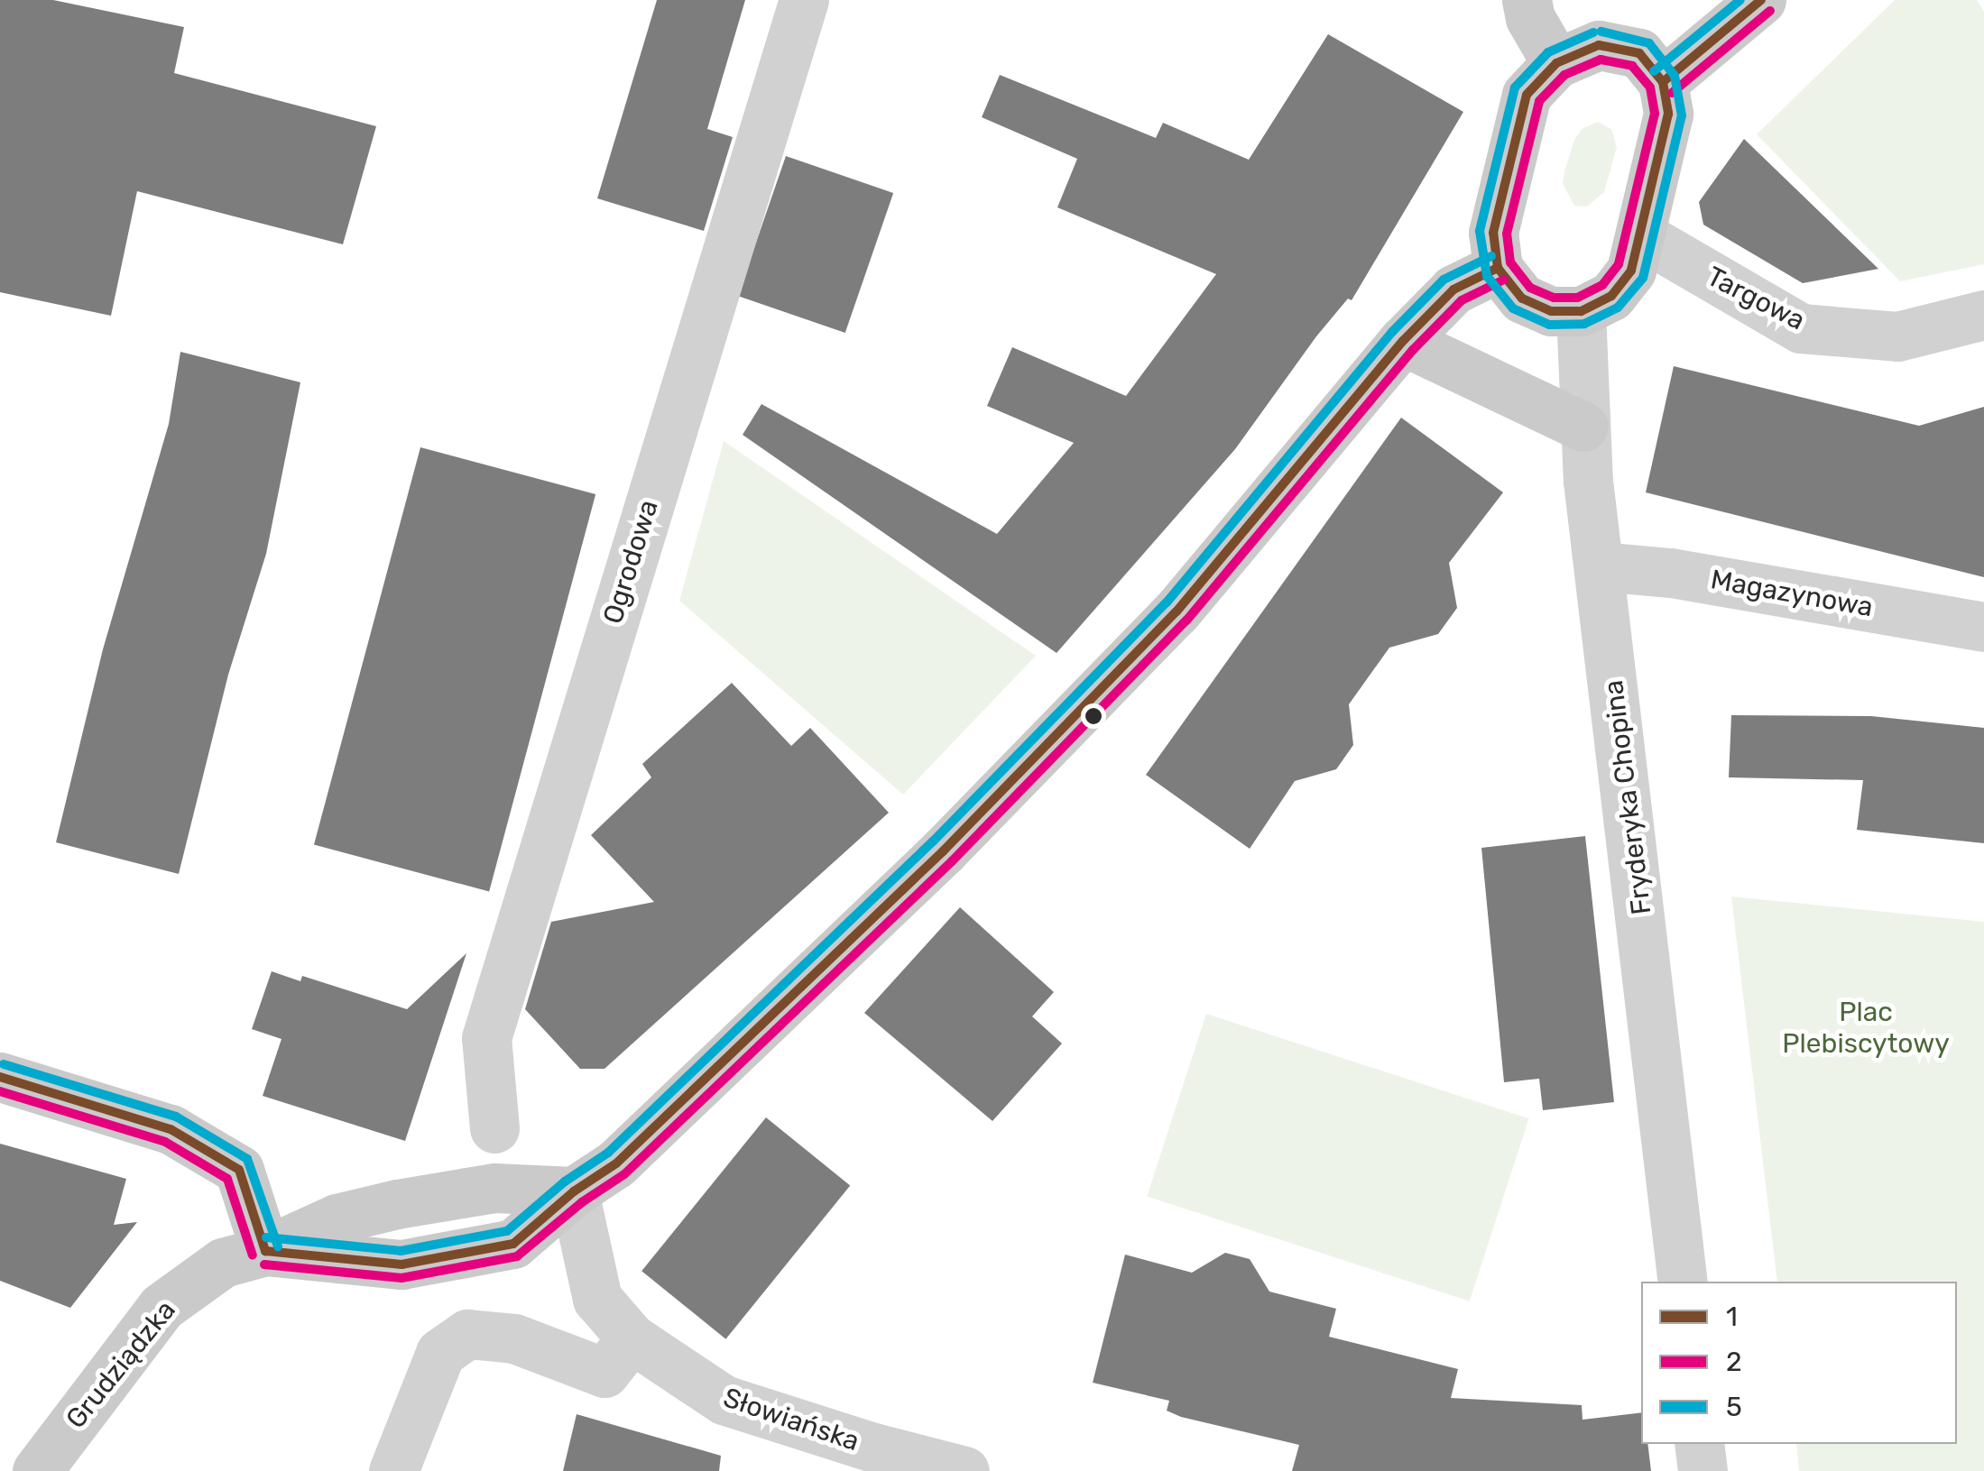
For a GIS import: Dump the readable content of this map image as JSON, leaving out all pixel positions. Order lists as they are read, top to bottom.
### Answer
{
  "streets": {
    "street": [
      "Targowa",
      "Ogrodowa",
      "Magazynowa",
      "Fryderyka Chopina",
      "Grudziądzka",
      "Słowiańska"
    ]
  },
  "crossings": [
    ["Magazynowa", "Fryderyka Chopina"],
    ["Grudziądzka", "Słowiańska"]
  ],
  "parks": ["Plac Plebiscytowy"],
  "lines": ["transit line 1", "transit line 5", "transit line 2"],
  "legend": ["1", "2", "5"]
}
